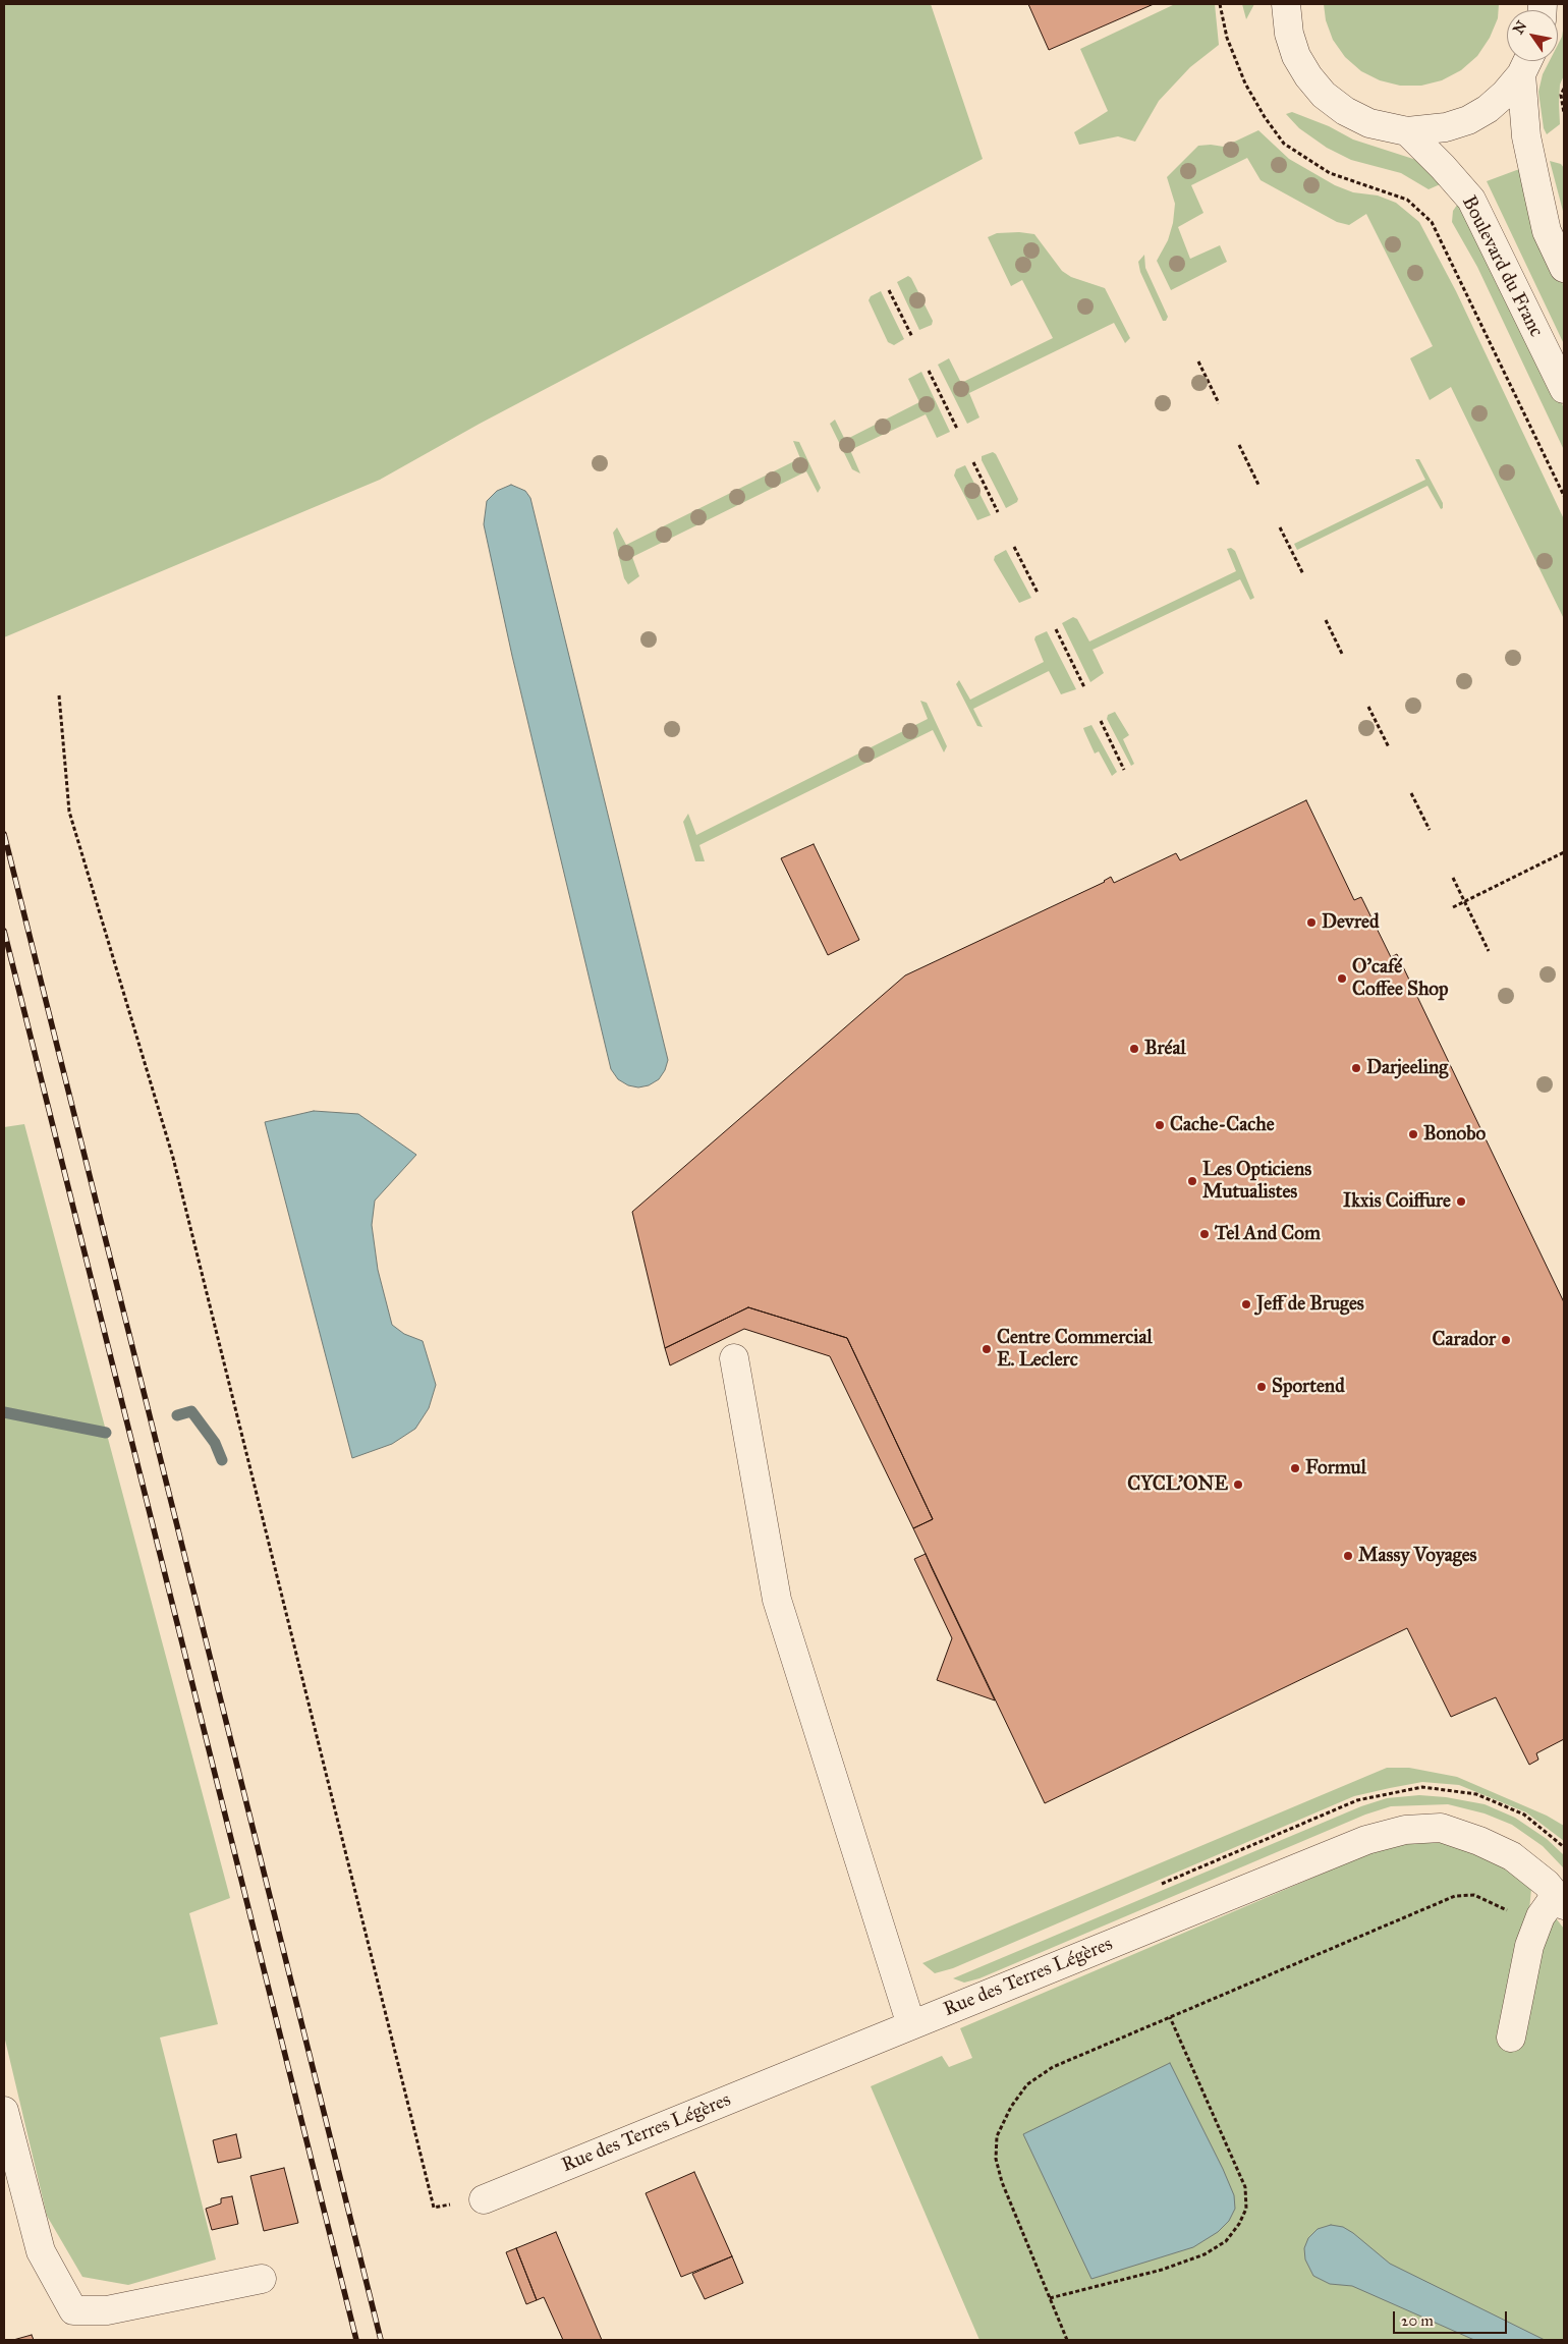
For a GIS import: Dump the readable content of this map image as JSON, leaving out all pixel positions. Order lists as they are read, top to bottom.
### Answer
{
  "streets": {
    "street": ["Boulevard du Franc", "Rue des Terres Légères"]
  },
  "places": [
    "Devred",
    "O'café Coffee Shop",
    "Bréal",
    "Darjeeling",
    "Cache-Cache",
    "Bonobo",
    "Les Opticiens Mutualistes",
    "Ikxis Coiffure",
    "Tel And Com",
    "Jeff de Bruges",
    "Carador",
    "Centre Commercial E. Leclerc",
    "Sportend",
    "Formul",
    "CYCL'ONE",
    "Massy Voyages"
  ],
  "scale_bar": "20 m",
  "north": "top left"
}
